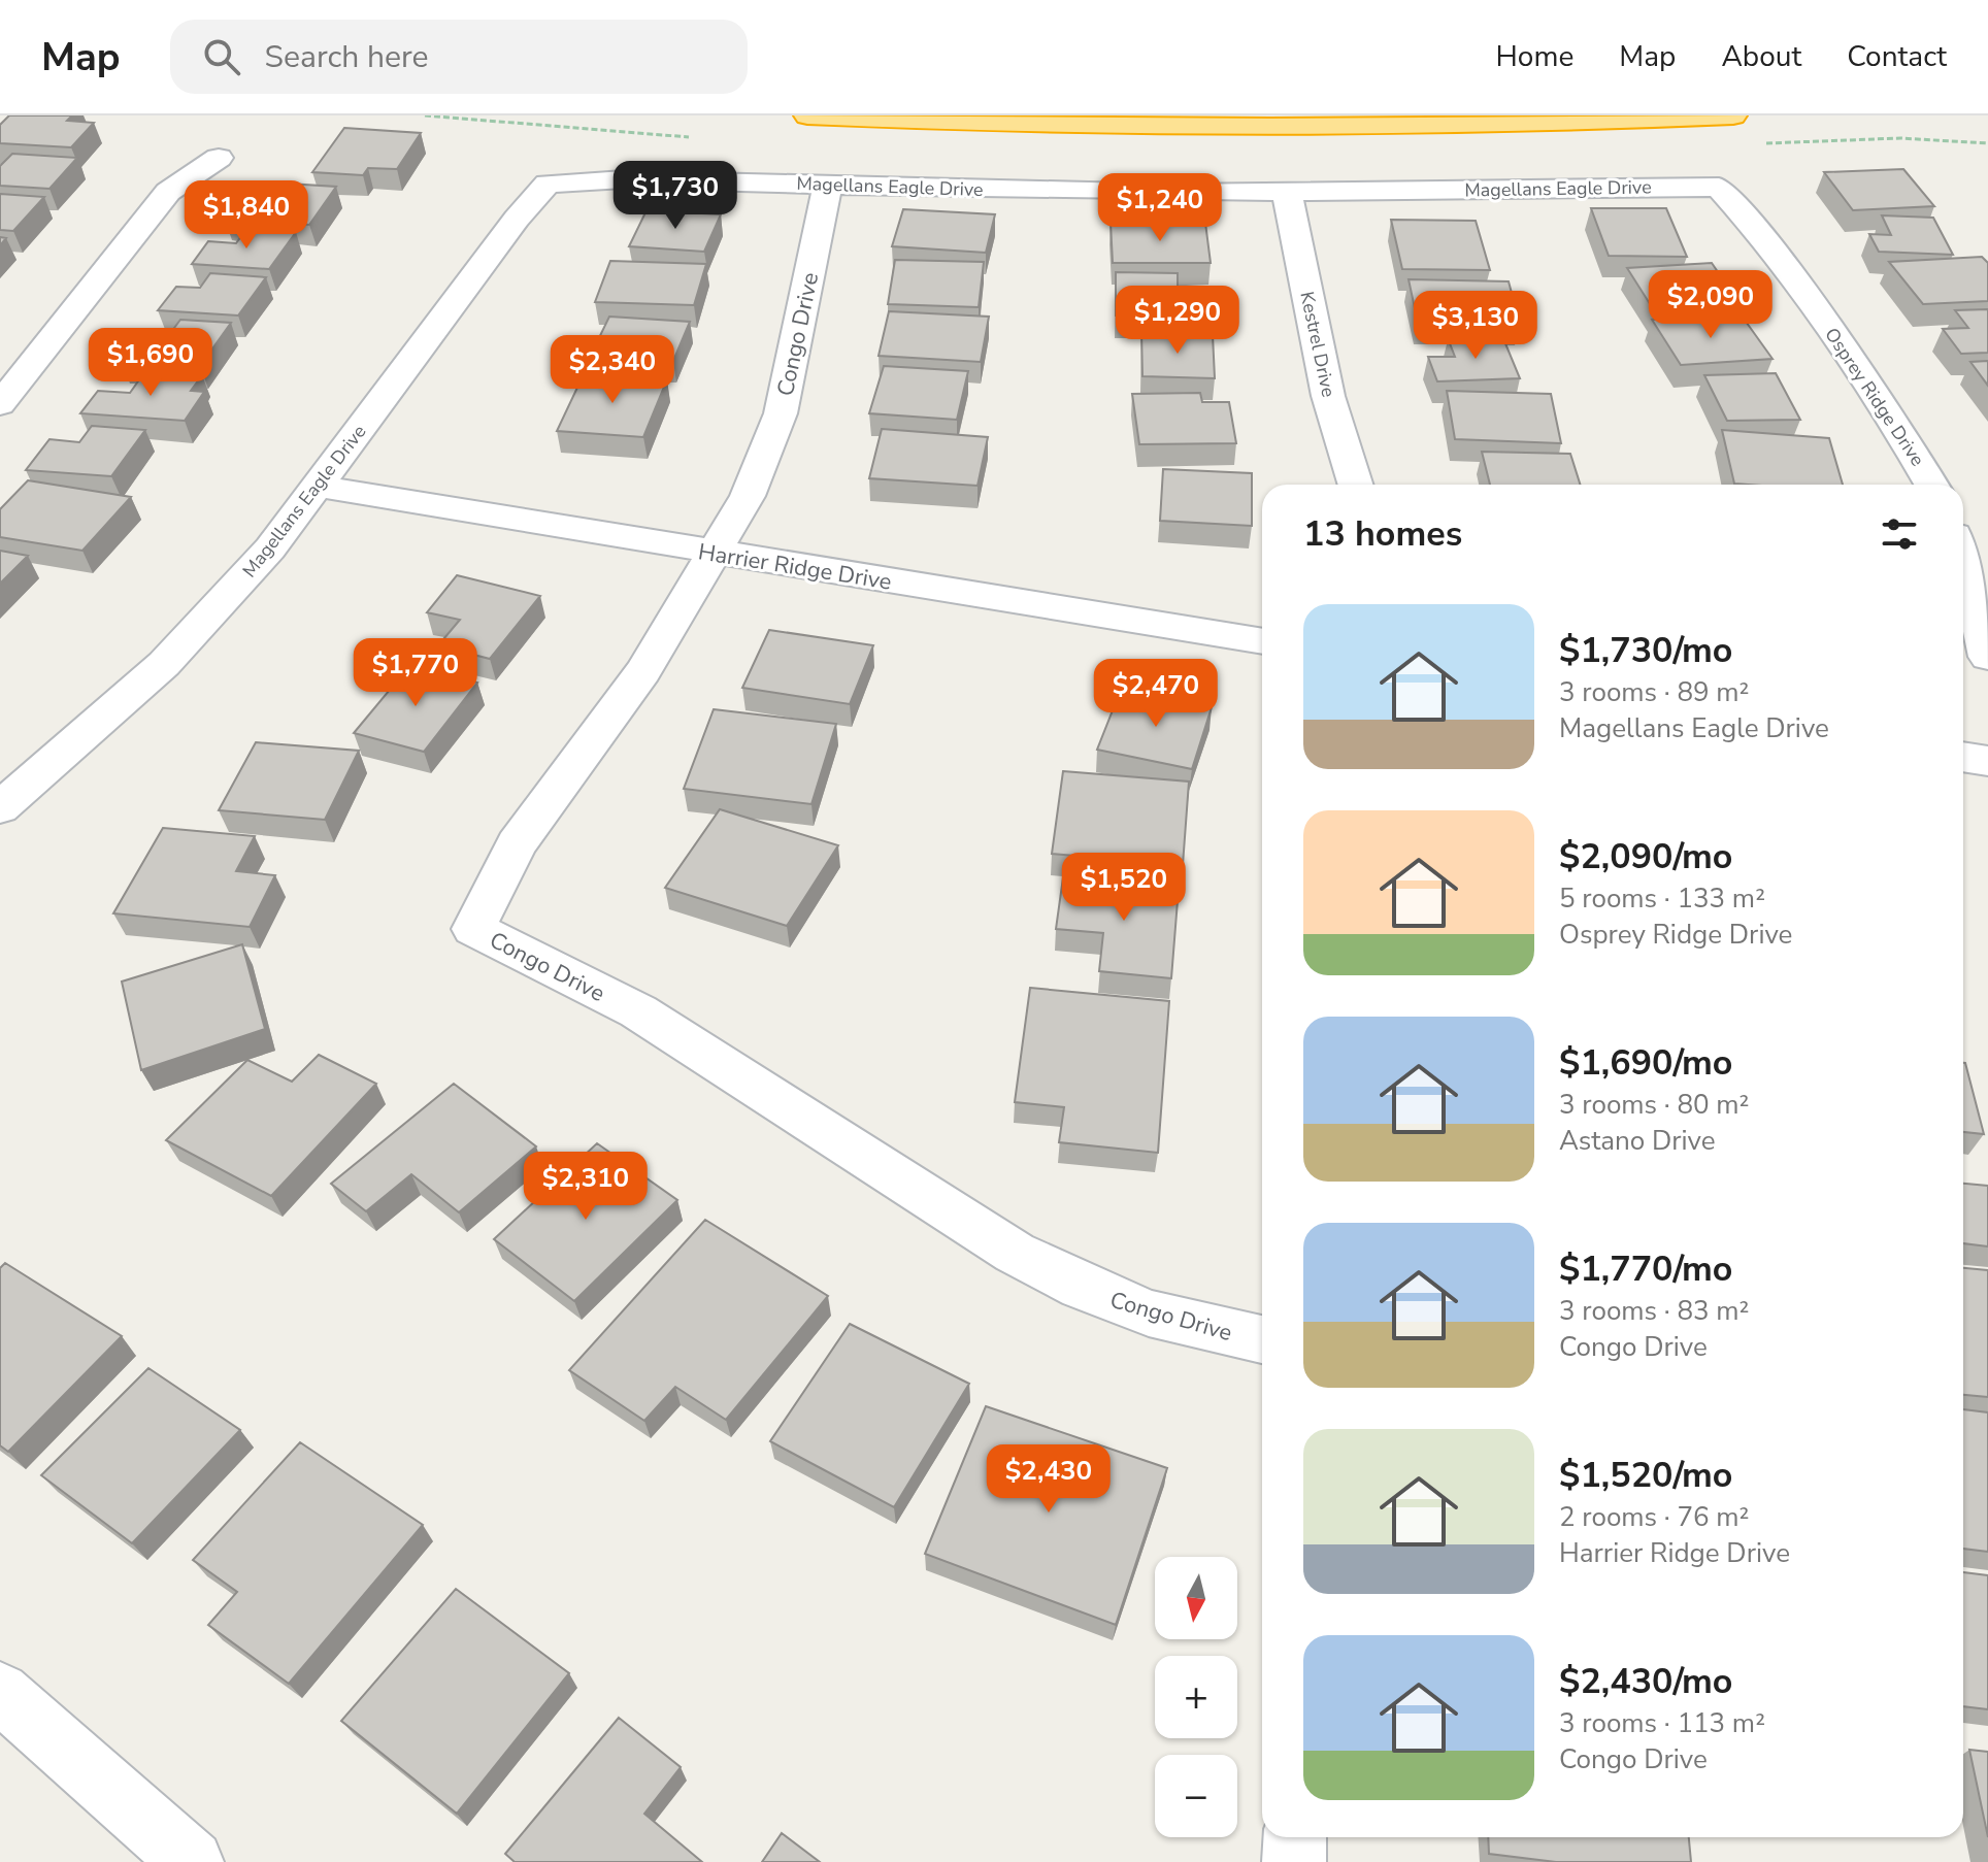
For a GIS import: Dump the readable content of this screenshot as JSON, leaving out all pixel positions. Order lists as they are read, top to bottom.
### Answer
{
  "streets": {
    "street": [
      "Magellans Eagle Drive",
      "Congo Drive",
      "Kestrel Drive",
      "Osprey Ridge Drive",
      "Harrier Ridge Drive"
    ]
  },
  "crossings": [
    ["Magellans Eagle Drive", "Congo Drive"],
    ["Magellans Eagle Drive", "Kestrel Drive"],
    ["Magellans Eagle Drive", "Osprey Ridge Drive"],
    ["Magellans Eagle Drive", "Harrier Ridge Drive"],
    ["Congo Drive", "Harrier Ridge Drive"]
  ],
  "north": "bottom",
  "page": {
    "header": "Map",
    "search": "Search here",
    "nav": [
      "Home",
      "Map",
      "About",
      "Contact"
    ],
    "price": [
      "$1,730",
      "$1,240",
      "$1,840",
      "$2,090",
      "$1,290",
      "$3,130",
      "$1,690",
      "$2,340",
      "$1,770",
      "$2,470",
      "$1,520",
      "$2,310",
      "$2,430"
    ],
    "heading": "13 homes",
    "list": [
      {
        "name": "$1,730/mo",
        "note": "3 rooms · 89 m² · Magellans Eagle Drive"
      },
      {
        "name": "$2,090/mo",
        "note": "5 rooms · 133 m² · Osprey Ridge Drive"
      },
      {
        "name": "$1,690/mo",
        "note": "3 rooms · 80 m² · Astano Drive"
      },
      {
        "name": "$1,770/mo",
        "note": "3 rooms · 83 m² · Congo Drive"
      },
      {
        "name": "$1,520/mo",
        "note": "2 rooms · 76 m² · Harrier Ridge Drive"
      },
      {
        "name": "$2,430/mo",
        "note": "3 rooms · 113 m² · Congo Drive"
      }
    ],
    "map_buttons": ["+", "−"]
  }
}
